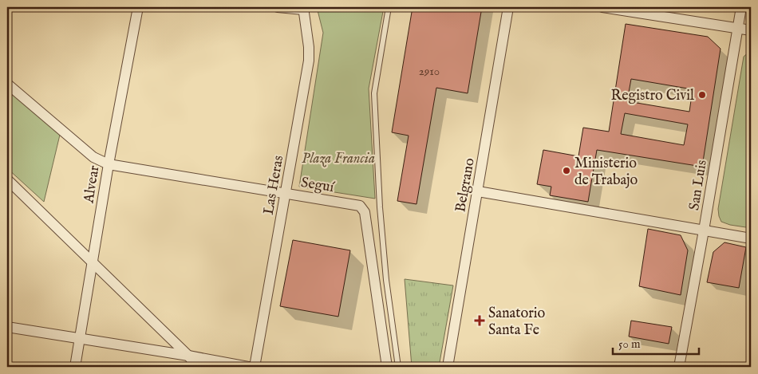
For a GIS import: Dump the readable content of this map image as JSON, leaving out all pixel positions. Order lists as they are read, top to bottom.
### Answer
{
  "streets": {
    "street": [
      "Alvear",
      "Seguí",
      "Las Heras",
      "Belgrano",
      "San Luis"
    ]
  },
  "crossings": [
    ["Alvear", "Seguí"],
    ["Seguí", "Las Heras"]
  ],
  "parks": ["Plaza Francia"],
  "places": {
    "other": ["Registro Civil", "Ministerio de Trabajo"],
    "health": ["Sanatorio Santa Fe"]
  },
  "house_numbers": ["2910"],
  "scale_bar": "50 m"
}
